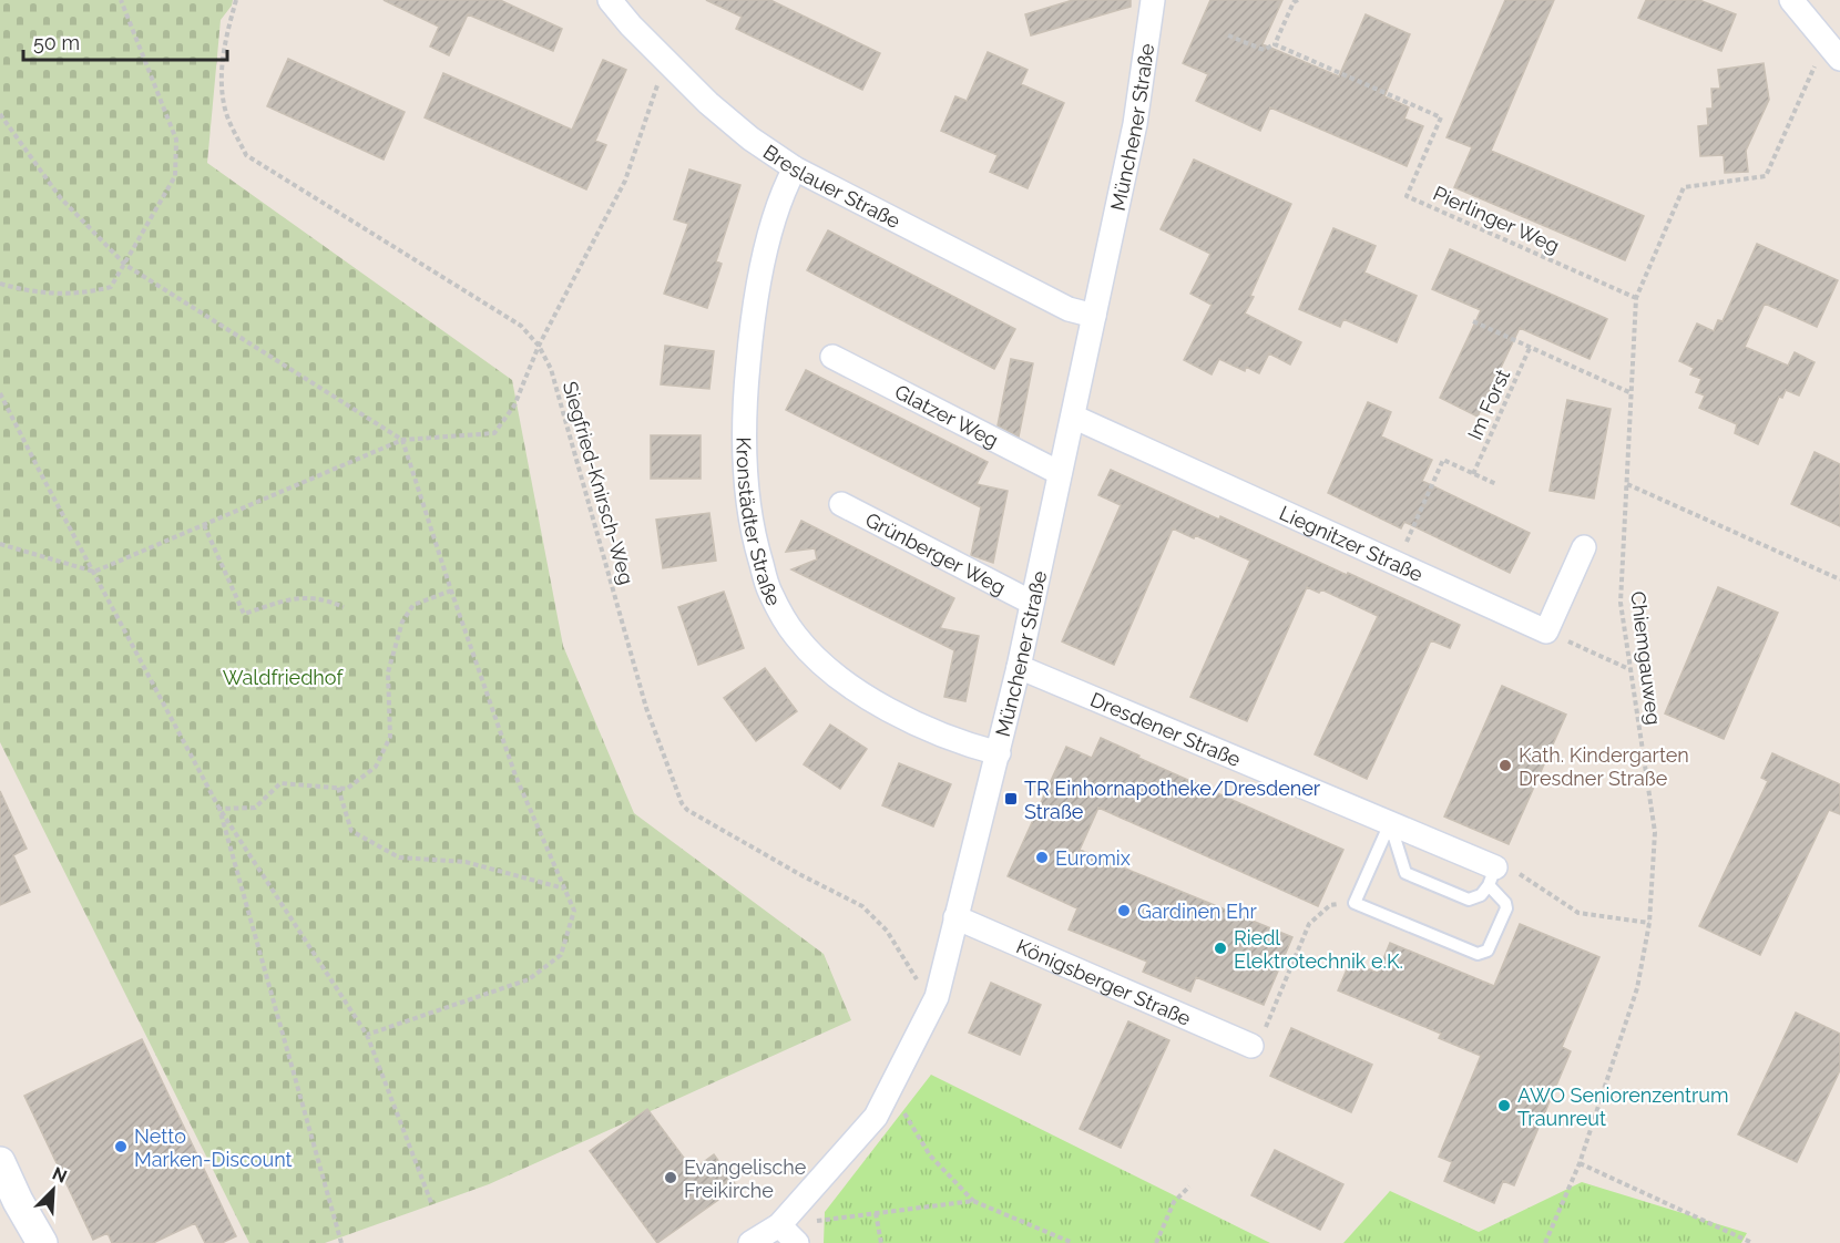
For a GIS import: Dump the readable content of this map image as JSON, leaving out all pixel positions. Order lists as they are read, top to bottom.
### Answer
{
  "streets": {
    "street": [
      "Münchener Straße",
      "Breslauer Straße",
      "Glatzer Weg",
      "Kronstädter Straße",
      "Liegnitzer Straße",
      "Grünberger Weg",
      "Dresdener Straße",
      "Königsberger Straße"
    ],
    "path": [
      "Pierlinger Weg",
      "Im Forst",
      "Siegfried-Knirsch-Weg",
      "Chiemgauweg"
    ]
  },
  "crossings": [
    ["Münchener Straße", "Breslauer Straße"],
    ["Münchener Straße", "Glatzer Weg"],
    ["Münchener Straße", "Siegfried-Knirsch-Weg"],
    ["Münchener Straße", "Kronstädter Straße"],
    ["Münchener Straße", "Liegnitzer Straße"],
    ["Münchener Straße", "Grünberger Weg"],
    ["Münchener Straße", "Dresdener Straße"],
    ["Münchener Straße", "Königsberger Straße"],
    ["Breslauer Straße", "Kronstädter Straße"],
    ["Pierlinger Weg", "Chiemgauweg"]
  ],
  "parks": ["Waldfriedhof"],
  "places": {
    "other": [
      "Kath. Kindergarten Dresdner Straße",
      "Euromix",
      "Gardinen Ehr",
      "Riedl Elektrotechnik e.K.",
      "AWO Seniorenzentrum Traunreut",
      "Netto Marken-Discount",
      "Evangelische Freikirche"
    ],
    "transit": ["TR Einhornapotheke/Dresdener Straße"]
  },
  "scale_bar": "50 m",
  "north": "top right"
}
